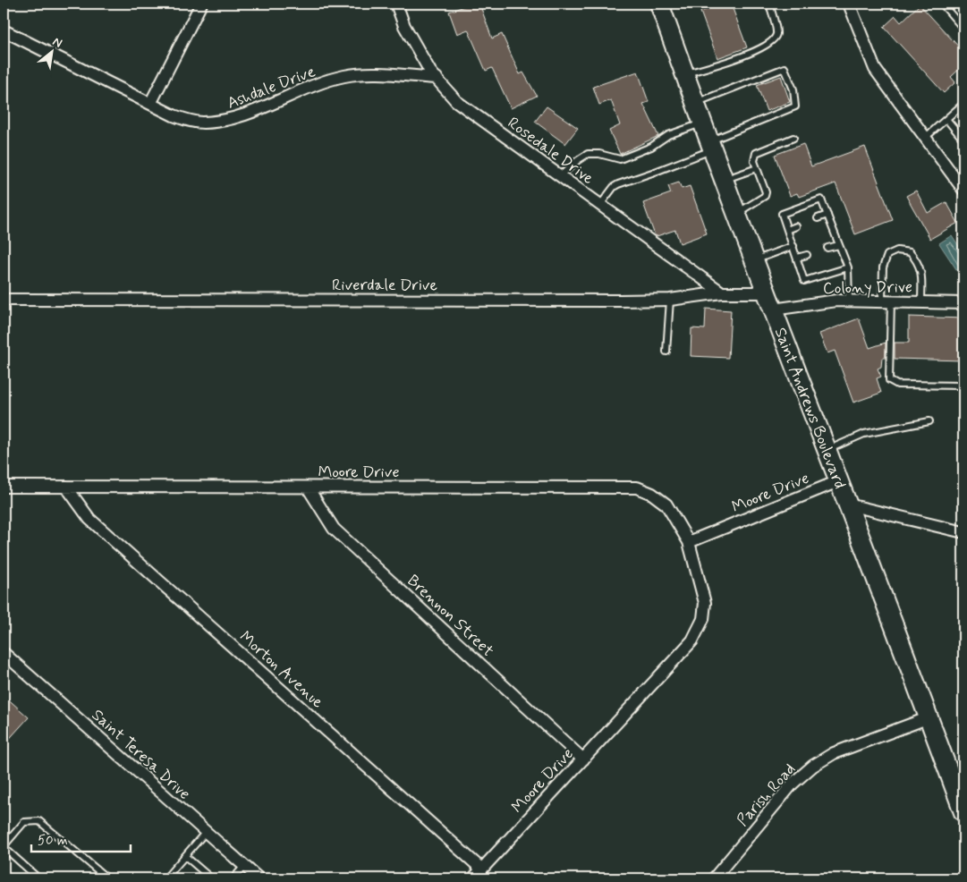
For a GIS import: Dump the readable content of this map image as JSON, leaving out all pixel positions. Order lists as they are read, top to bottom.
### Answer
{
  "streets": {
    "main road": ["Saint Andrews Boulevard"],
    "street": [
      "Ashdale Drive",
      "Rosedale Drive",
      "Riverdale Drive",
      "Colony Drive",
      "Moore Drive",
      "Brennon Street",
      "Morton Avenue",
      "Saint Teresa Drive",
      "Parish Road"
    ]
  },
  "crossings": [
    ["Ashdale Drive", "Rosedale Drive"],
    ["Rosedale Drive", "Riverdale Drive"],
    ["Riverdale Drive", "Saint Andrews Boulevard"],
    ["Colony Drive", "Saint Andrews Boulevard"],
    ["Saint Andrews Boulevard", "Moore Drive"],
    ["Saint Andrews Boulevard", "Parish Road"],
    ["Moore Drive", "Brennon Street"],
    ["Moore Drive", "Morton Avenue"]
  ],
  "scale_bar": "50 m",
  "north": "top right"
}
